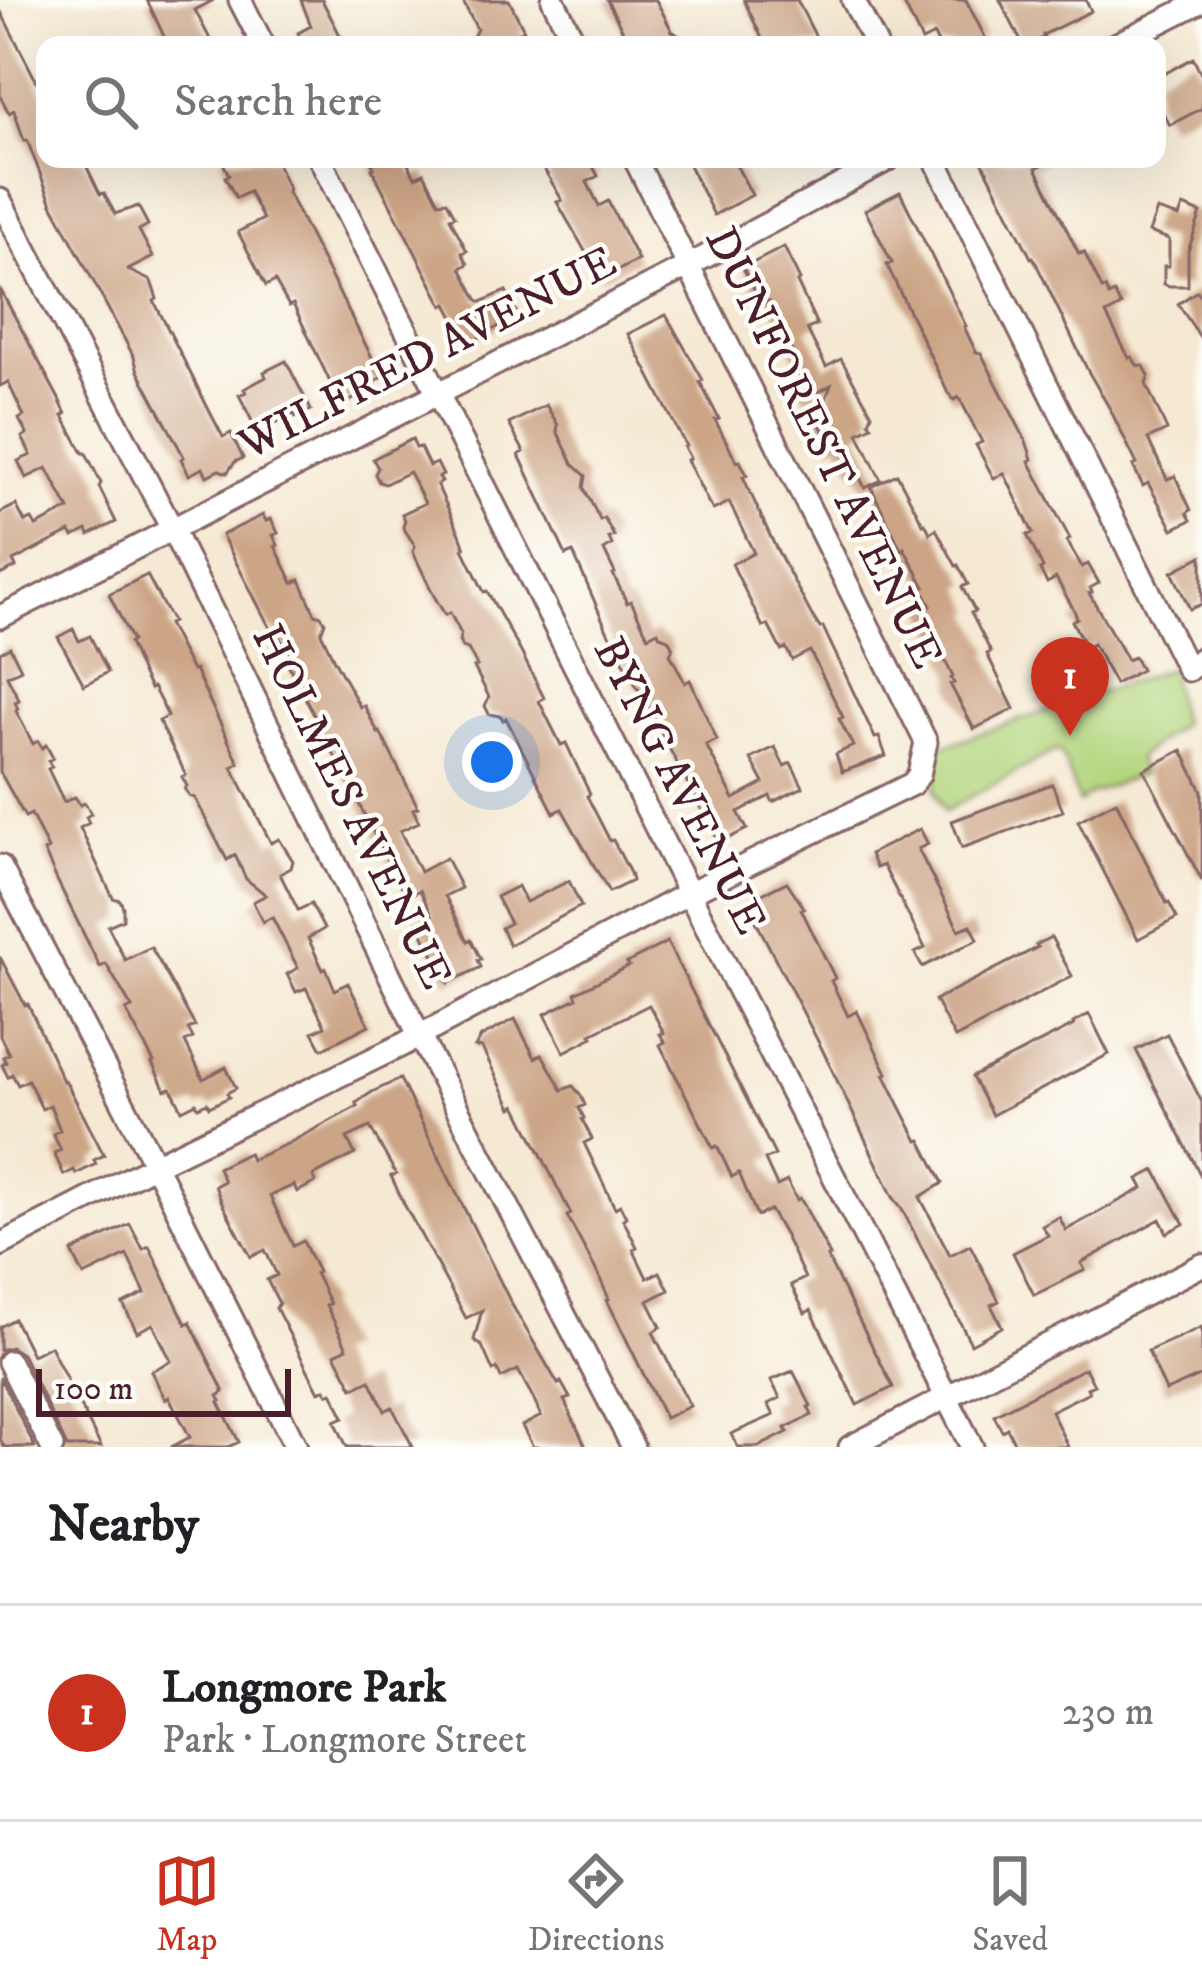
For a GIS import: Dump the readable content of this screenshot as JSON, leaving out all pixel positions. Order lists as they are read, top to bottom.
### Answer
{
  "streets": {
    "street": [
      "WILFRED AVENUE",
      "DUNFOREST AVENUE",
      "BYNG AVENUE",
      "HOLMES AVENUE"
    ]
  },
  "crossings": [
    ["WILFRED AVENUE", "DUNFOREST AVENUE"],
    ["WILFRED AVENUE", "BYNG AVENUE"],
    ["WILFRED AVENUE", "HOLMES AVENUE"],
    ["DUNFOREST AVENUE", "BYNG AVENUE"]
  ],
  "scale_bar": "100 m",
  "page": {
    "search": "Search here",
    "pins": "1",
    "scale": "100 m",
    "heading": "Nearby",
    "list": [
      {
        "mark": "1",
        "name": "Longmore Park",
        "note": "Park · Longmore Street",
        "value": "230 m"
      }
    ],
    "nav": ["Map", "Directions", "Saved"]
  }
}
